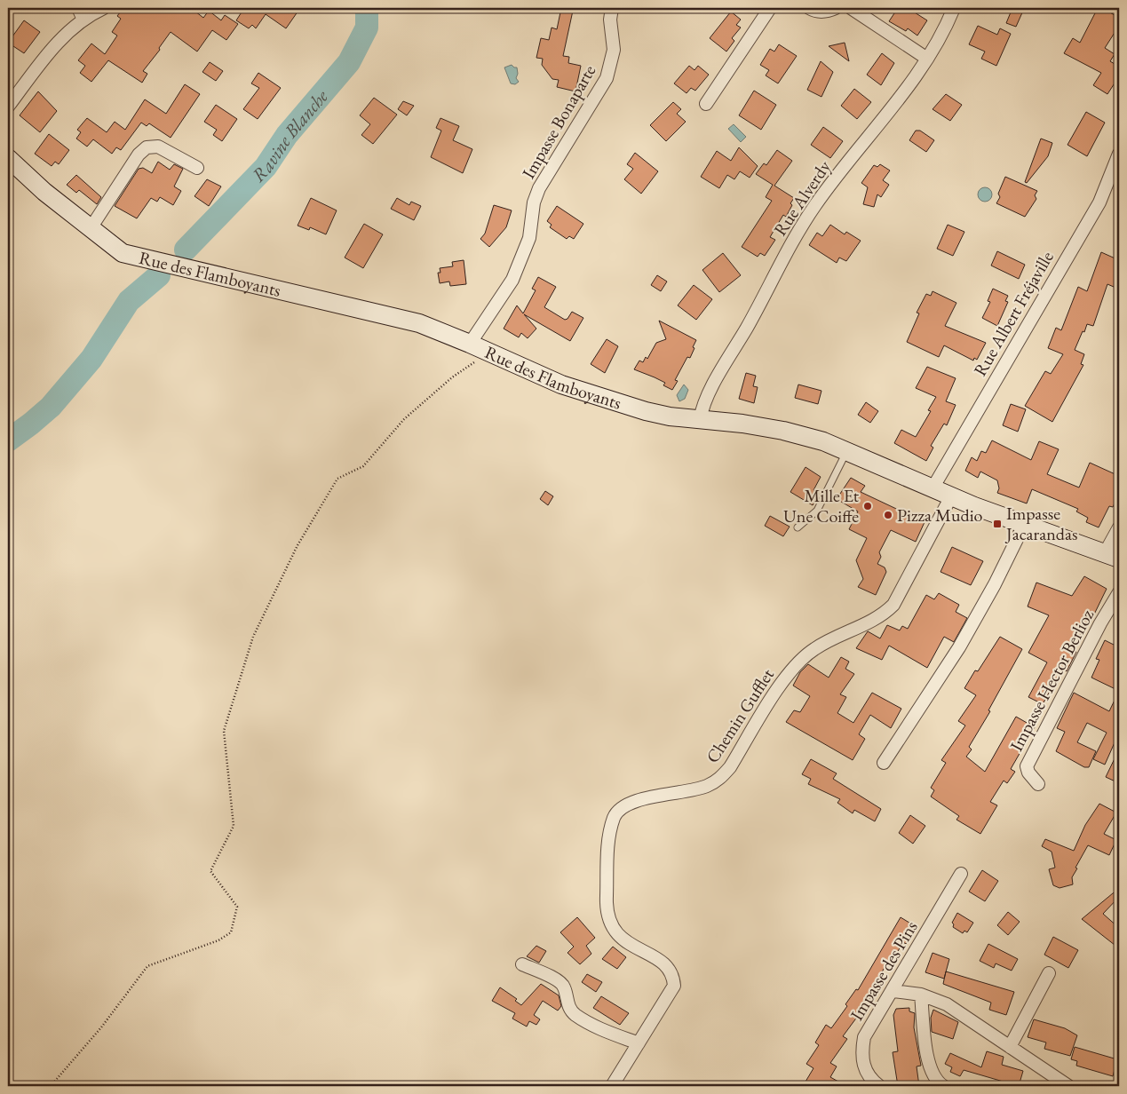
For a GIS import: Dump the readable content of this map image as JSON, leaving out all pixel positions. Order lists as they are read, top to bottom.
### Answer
{
  "streets": {
    "main road": ["Rue des Flamboyants"],
    "street": [
      "Impasse Bonaparte",
      "Rue Alverdy",
      "Rue Albert Fréjaville",
      "Impasse Hector Berlioz",
      "Chemin Gufflet",
      "Impasse des Pins"
    ]
  },
  "crossings": [
    ["Impasse Bonaparte", "Rue des Flamboyants"],
    ["Rue Alverdy", "Rue des Flamboyants"],
    ["Rue des Flamboyants", "Rue Albert Fréjaville"],
    ["Rue des Flamboyants", "Chemin Gufflet"]
  ],
  "water": ["Ravine Blanche"],
  "places": {
    "other": ["Mille Et Une Coiffe", "Pizza Mudio"],
    "transit": ["Impasse Jacarandas"]
  }
}
